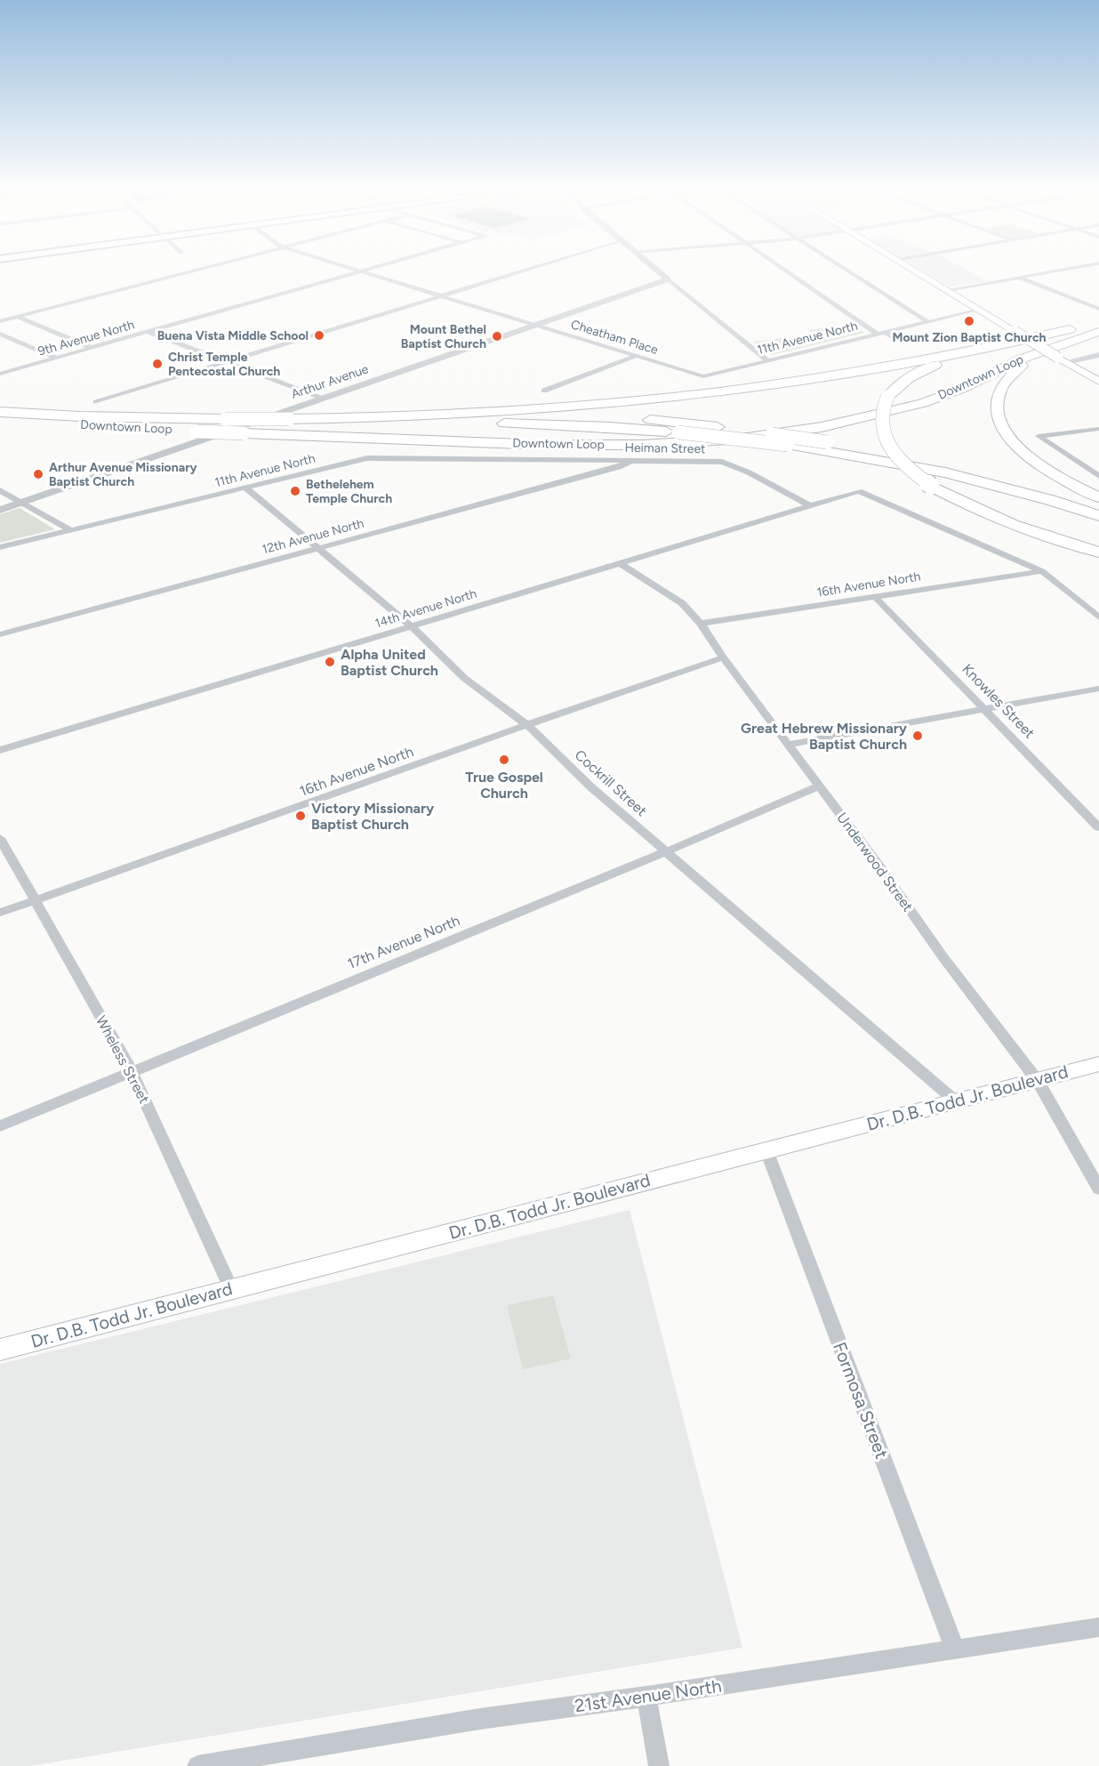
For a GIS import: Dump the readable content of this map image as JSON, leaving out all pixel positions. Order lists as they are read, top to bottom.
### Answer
{
  "streets": {
    "highway": ["Downtown Loop"],
    "main road": ["Dr. D.B. Todd Jr. Boulevard"],
    "street": [
      "Cheatham Place",
      "9th Avenue North",
      "11th Avenue North",
      "Arthur Avenue",
      "Heiman Street",
      "12th Avenue North",
      "16th Avenue North",
      "14th Avenue North",
      "Knowles Street",
      "Cockrill Street",
      "Underwood Street",
      "17th Avenue North",
      "Wheless Street",
      "Formosa Street",
      "21st Avenue North"
    ]
  },
  "crossings": [
    ["Cheatham Place", "11th Avenue North"],
    ["Cheatham Place", "Arthur Avenue"],
    ["11th Avenue North", "Heiman Street"],
    ["11th Avenue North", "Cockrill Street"],
    ["Heiman Street", "12th Avenue North"],
    ["Heiman Street", "14th Avenue North"],
    ["12th Avenue North", "Cockrill Street"],
    ["16th Avenue North", "14th Avenue North"],
    ["16th Avenue North", "Knowles Street"],
    ["16th Avenue North", "Cockrill Street"],
    ["16th Avenue North", "Underwood Street"],
    ["16th Avenue North", "Wheless Street"],
    ["14th Avenue North", "Cockrill Street"],
    ["14th Avenue North", "Underwood Street"],
    ["Cockrill Street", "17th Avenue North"],
    ["Cockrill Street", "Dr. D.B. Todd Jr. Boulevard"],
    ["Underwood Street", "17th Avenue North"],
    ["Underwood Street", "Dr. D.B. Todd Jr. Boulevard"],
    ["17th Avenue North", "Wheless Street"],
    ["Wheless Street", "Dr. D.B. Todd Jr. Boulevard"],
    ["Dr. D.B. Todd Jr. Boulevard", "Formosa Street"],
    ["Formosa Street", "21st Avenue North"]
  ],
  "places": [
    "Mount Zion Baptist Church",
    "Buena Vista Middle School",
    "Mount Bethel Baptist Church",
    "Christ Temple Pentecostal Church",
    "Arthur Avenue Missionary Baptist Church",
    "Bethelehem Temple Church",
    "Alpha United Baptist Church",
    "Great Hebrew Missionary Baptist Church",
    "True Gospel Church",
    "Victory Missionary Baptist Church"
  ]
}
